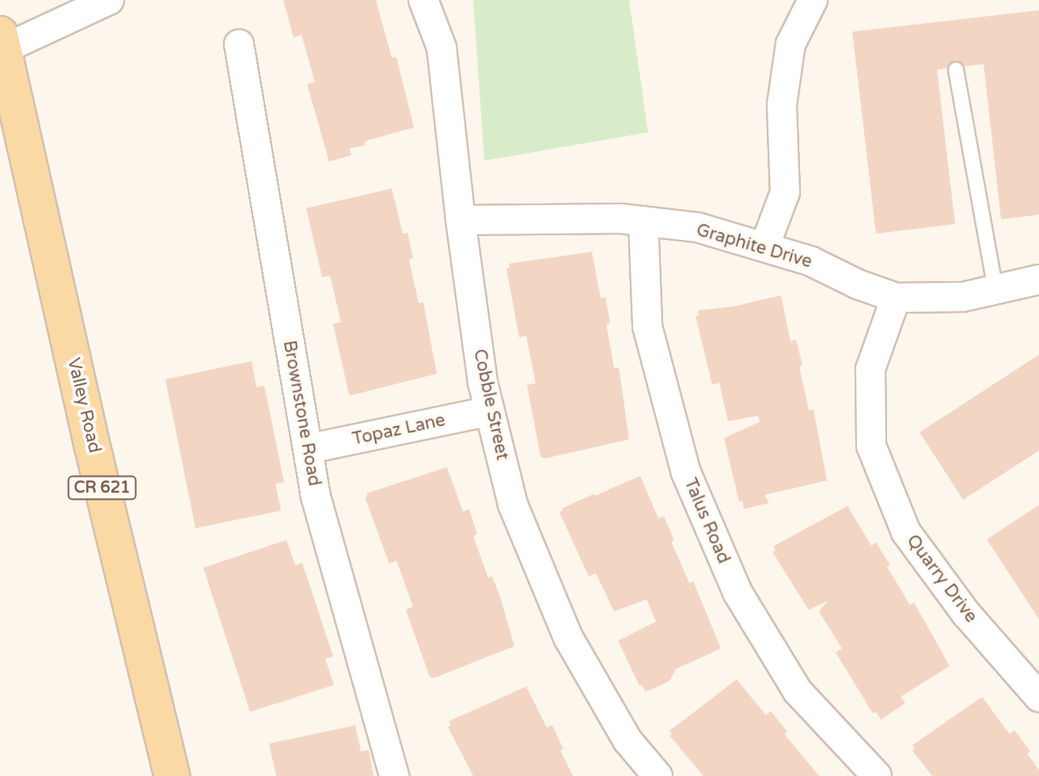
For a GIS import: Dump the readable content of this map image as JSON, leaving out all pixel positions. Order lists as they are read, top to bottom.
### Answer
{
  "streets": {
    "main road": ["Valley Road", "CR 621"],
    "street": [
      "Graphite Drive",
      "Cobble Street",
      "Brownstone Road",
      "Topaz Lane",
      "Talus Road",
      "Quarry Drive"
    ]
  },
  "crossings": [
    ["Graphite Drive", "Cobble Street"],
    ["Graphite Drive", "Talus Road"],
    ["Graphite Drive", "Quarry Drive"],
    ["Cobble Street", "Topaz Lane"],
    ["Brownstone Road", "Topaz Lane"]
  ]
}
